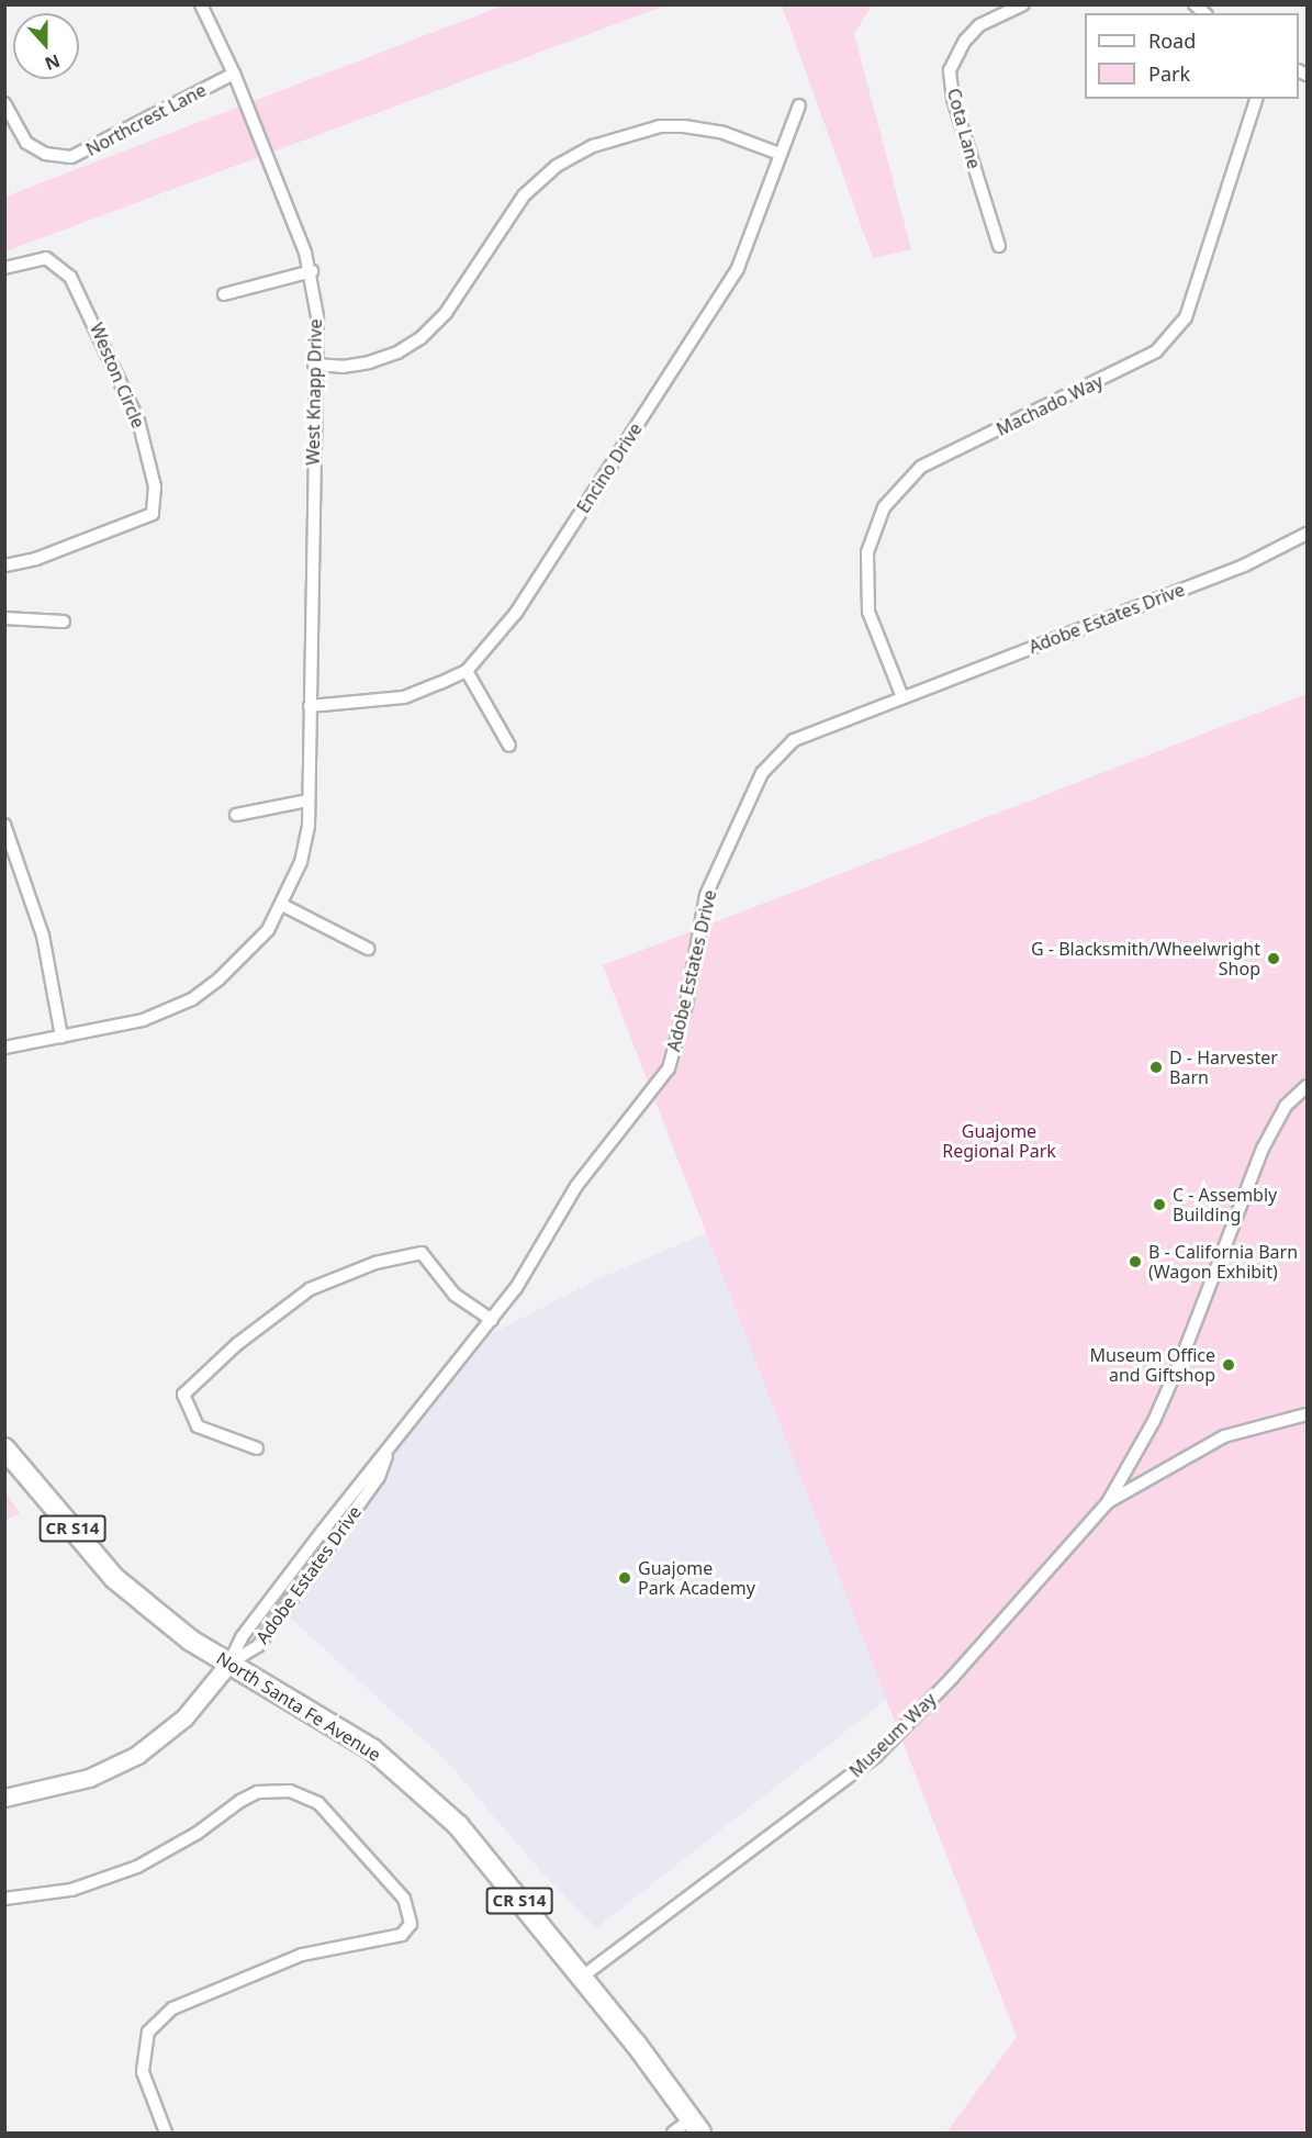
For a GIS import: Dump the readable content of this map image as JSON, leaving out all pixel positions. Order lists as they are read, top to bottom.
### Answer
{
  "streets": {
    "main road": ["CR S14", "North Santa Fe Avenue"],
    "street": [
      "Northcrest Lane",
      "Cota Lane",
      "Weston Circle",
      "West Knapp Drive",
      "Machado Way",
      "Encino Drive",
      "Adobe Estates Drive",
      "Museum Way"
    ]
  },
  "crossings": [
    ["Northcrest Lane", "West Knapp Drive"],
    ["West Knapp Drive", "Encino Drive"],
    ["Machado Way", "Adobe Estates Drive"],
    ["Adobe Estates Drive", "North Santa Fe Avenue"],
    ["North Santa Fe Avenue", "Museum Way"]
  ],
  "parks": ["Guajome Regional Park"],
  "places": [
    "G - Blacksmith/Wheelwright Shop",
    "D - Harvester Barn",
    "C - Assembly Building",
    "B - California Barn (Wagon Exhibit)",
    "Museum Office and Giftshop",
    "Guajome Park Academy"
  ],
  "legend": ["Road", "Park"],
  "north": "bottom"
}
